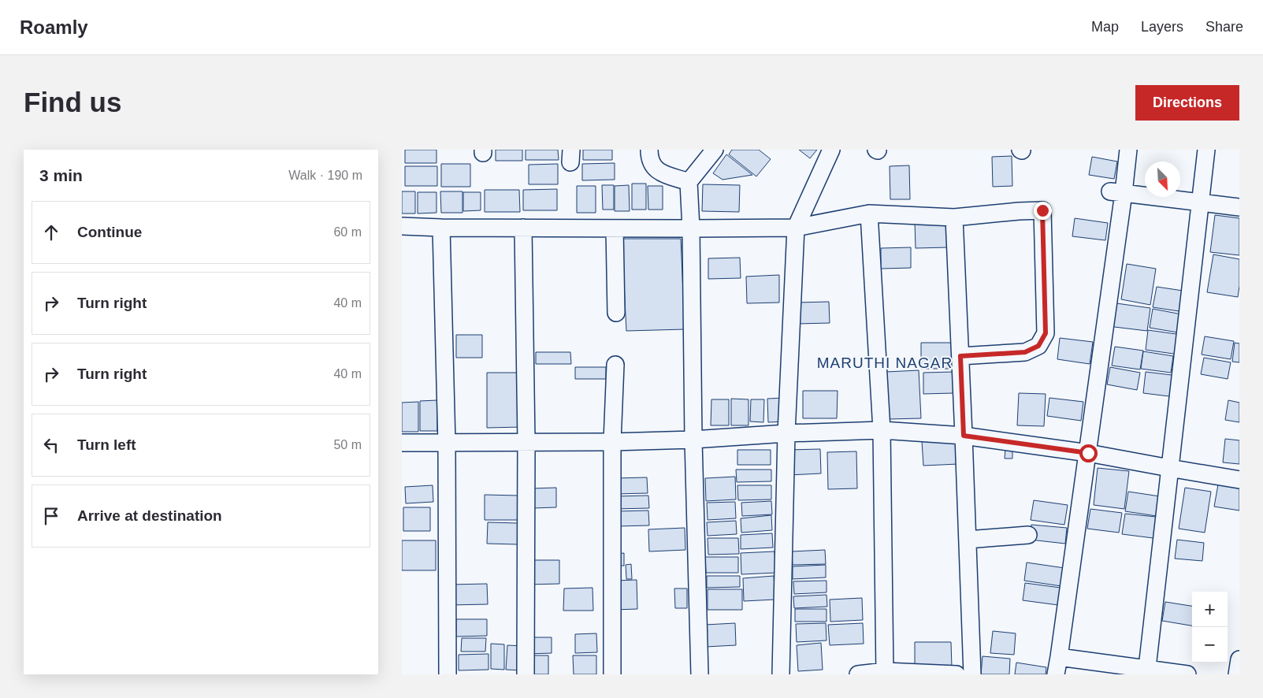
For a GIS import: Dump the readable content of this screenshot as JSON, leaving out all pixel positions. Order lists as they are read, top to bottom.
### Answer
{
  "districts": ["MARUTHI NAGAR"],
  "north": "bottom right",
  "page": {
    "header": "Roamly",
    "nav": ["Map", "Layers", "Share"],
    "buttons": "Directions",
    "title": "Find us",
    "heading": ["3 min", "Walk · 190 m"],
    "list": [
      ["Continue", "60 m"],
      ["Turn right", "40 m"],
      ["Turn right", "40 m"],
      ["Turn left", "50 m"],
      "Arrive at destination"
    ],
    "map_buttons": ["+", "−"]
  }
}
